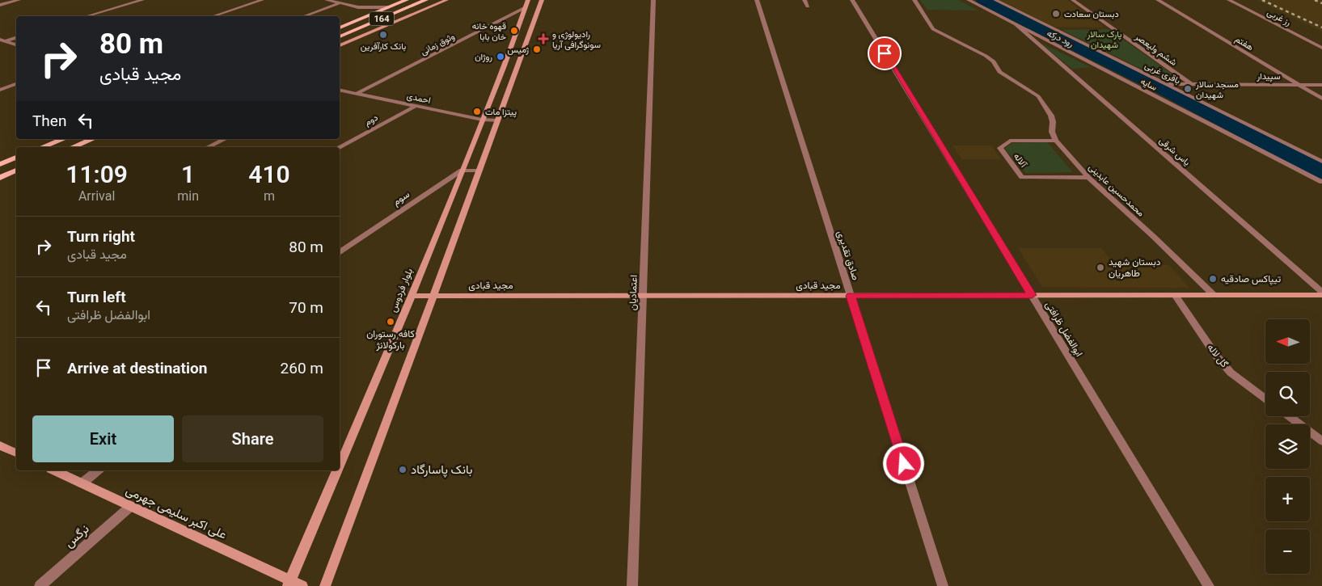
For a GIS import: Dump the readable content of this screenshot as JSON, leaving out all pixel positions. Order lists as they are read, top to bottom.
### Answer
{
  "streets": {
    "main road": [
      "164",
      "مجید قبادی",
      "بلوار فردوس",
      "علی اکبر سلیمی جهرمی"
    ],
    "street": [
      "رز غربی",
      "هفتم",
      "وثوق زمانی",
      "ششم ولیعصر",
      "باقری غربی",
      "سپیدار",
      "سایه",
      "احمدی",
      "دوم",
      "یاس شرقی",
      "آلاله",
      "محمدحسین عابدینی",
      "سوم",
      "صادق تقدیری",
      "اعتمادیان",
      "ابوالفضل ظرافتی",
      "گل لاله",
      "نرگس"
    ]
  },
  "crossings": [
    ["هفتم", "سپیدار"],
    ["وثوق زمانی", "احمدی"],
    ["وثوق زمانی", "بلوار فردوس"],
    ["ششم ولیعصر", "سپیدار"],
    ["باقری غربی", "سپیدار"],
    ["سایه", "یاس شرقی"],
    ["احمدی", "دوم"],
    ["احمدی", "بلوار فردوس"],
    ["آلاله", "محمدحسین عابدینی"],
    ["محمدحسین عابدینی", "مجید قبادی"],
    ["سوم", "بلوار فردوس"],
    ["صادق تقدیری", "مجید قبادی"],
    ["مجید قبادی", "بلوار فردوس"],
    ["مجید قبادی", "اعتمادیان"],
    ["مجید قبادی", "ابوالفضل ظرافتی"],
    ["مجید قبادی", "گل لاله"],
    ["بلوار فردوس", "علی اکبر سلیمی جهرمی"],
    ["علی اکبر سلیمی جهرمی", "نرگس"]
  ],
  "water": ["رود درکه"],
  "parks": ["پارک سالار شهیدان"],
  "places": {
    "other": [
      "دبستان سعادت",
      "قهوه خانه خان بابا",
      "بانک کارآفرین",
      "ژمیس",
      "روژان",
      "مسجد سالار شهیدان",
      "پیتزا مات",
      "دبستان شهید طاهریان",
      "تیپاکس صادقیه",
      "کافه رستوران بارکولانژ",
      "بانک پاسارگاد"
    ],
    "health": ["رادیولوژی و سونوگرافی آریا"]
  },
  "north": "left",
  "page": {
    "turn": ["80 m", "مجید قبادی"],
    "then": "Then",
    "eta": [
      "11:09",
      "Arrival",
      "1",
      "min",
      "410",
      "m"
    ],
    "list": [
      {
        "name": "Turn right",
        "note": "مجید قبادی",
        "value": "80 m"
      },
      {
        "name": "Turn left",
        "note": "ابوالفضل ظرافتی",
        "value": "70 m"
      },
      {
        "name": "Arrive at destination",
        "value": "260 m"
      }
    ],
    "map_buttons": ["+", "−"],
    "buttons": ["Exit", "Share"]
  }
}
